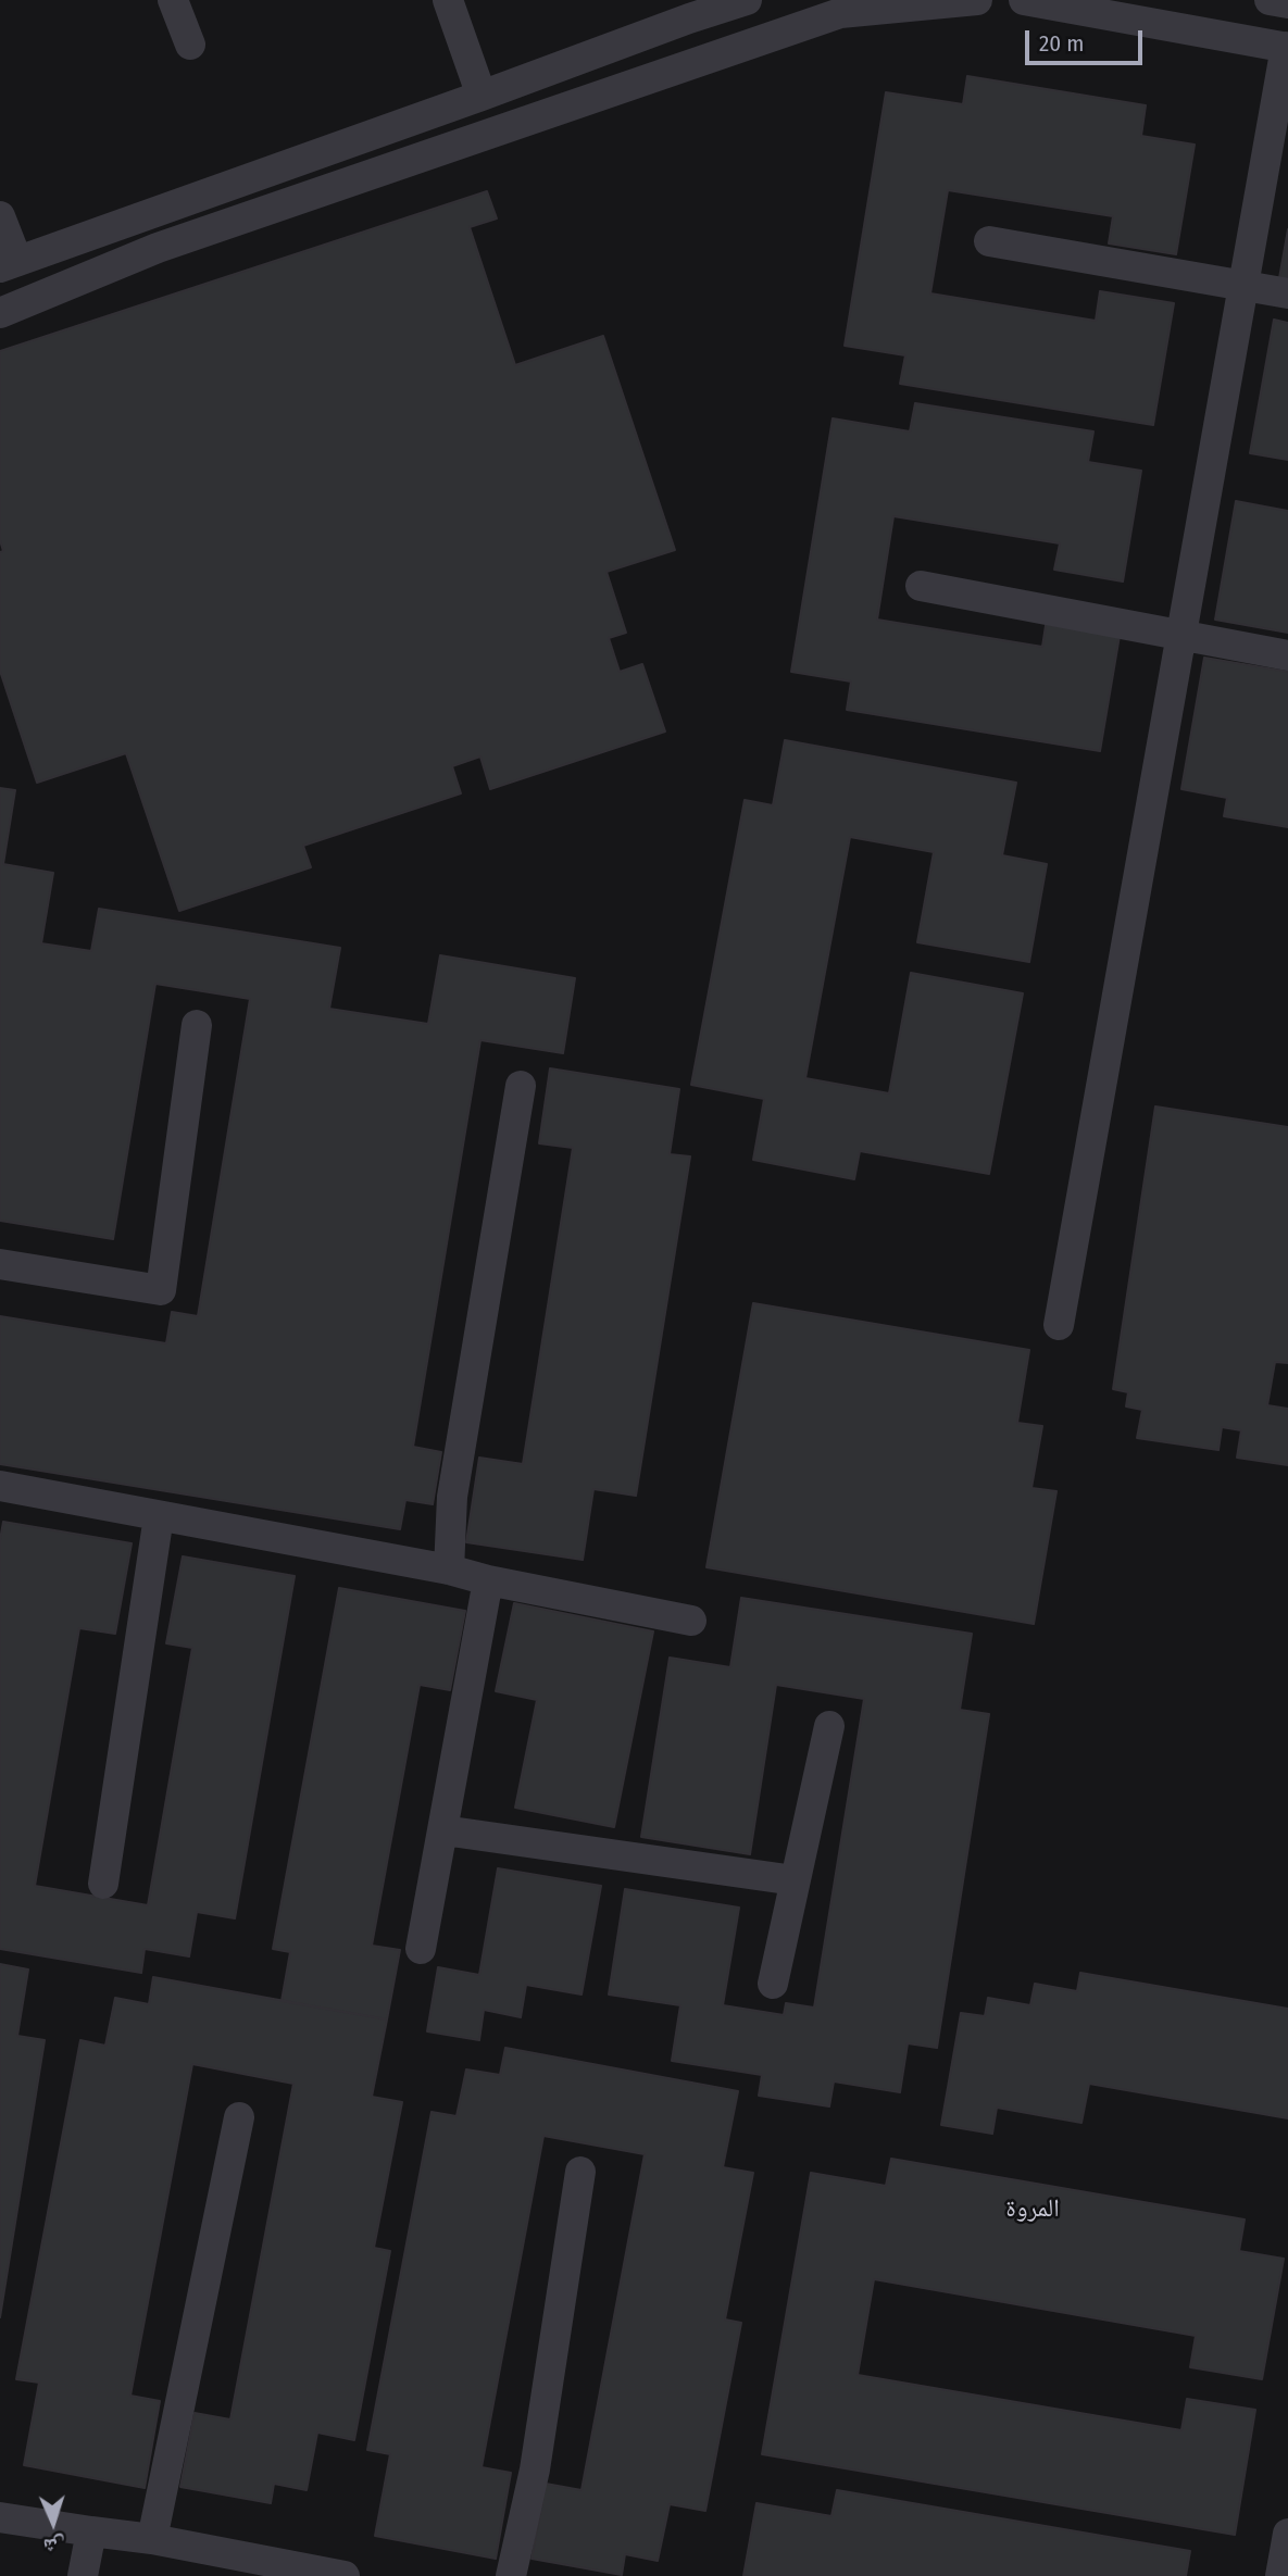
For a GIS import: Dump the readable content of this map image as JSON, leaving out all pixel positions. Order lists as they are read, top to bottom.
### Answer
{
  "districts": ["المروة"],
  "scale_bar": "20 m",
  "north": "bottom"
}
